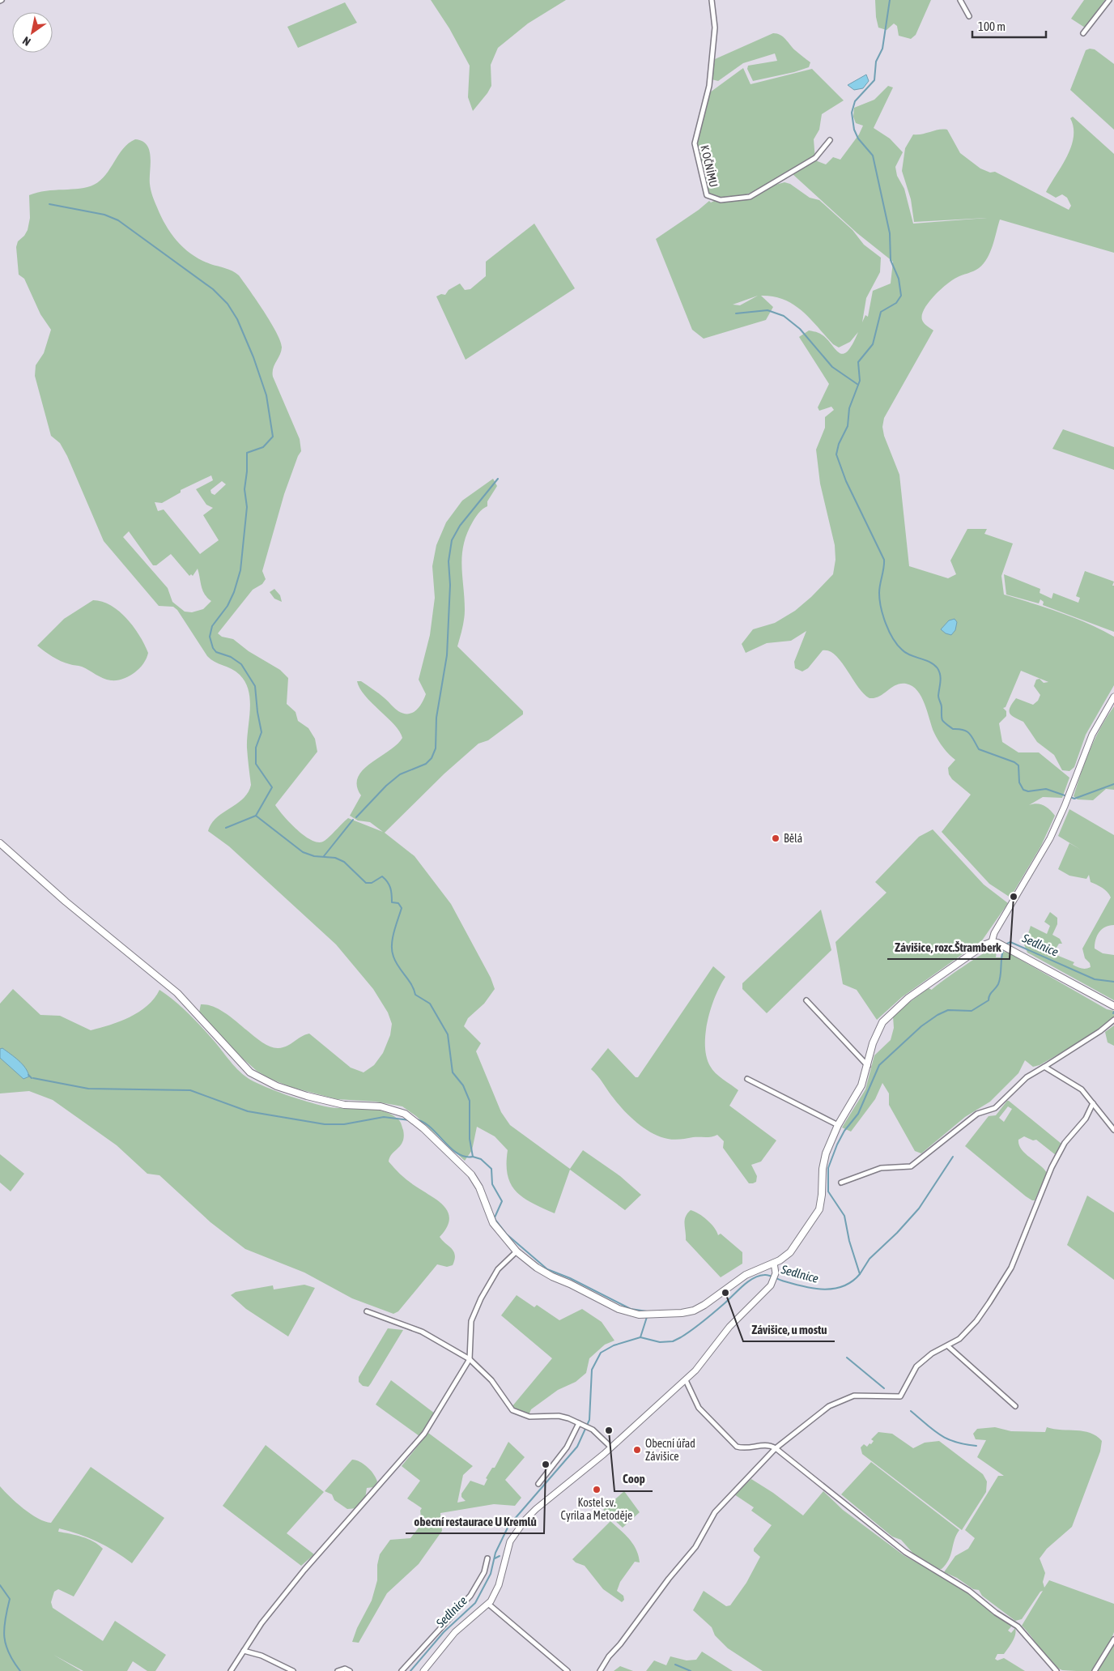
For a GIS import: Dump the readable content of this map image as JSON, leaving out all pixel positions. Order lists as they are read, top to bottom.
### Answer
{
  "streets": {
    "street": ["K OČNÍMU"]
  },
  "water": ["Sedlnice"],
  "places": [
    "Bělá",
    "Závišice, rozc.Štramberk",
    "Závišice, u mostu",
    "Coop",
    "Obecní úřad Závišice",
    "obecní restaurace U Kremlů",
    "Kostel sv. Cyrila a Metoděje"
  ],
  "scale_bar": "100 m",
  "north": "bottom left"
}
